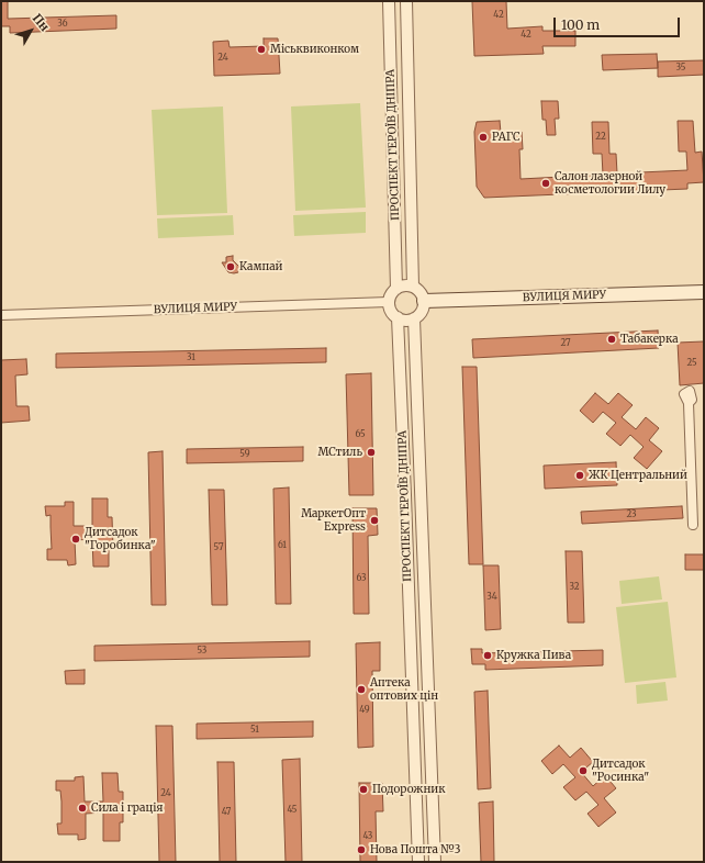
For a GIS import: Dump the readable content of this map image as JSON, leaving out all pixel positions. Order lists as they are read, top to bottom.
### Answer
{
  "streets": {
    "main road": ["ВУЛИЦЯ МИРУ"],
    "street": ["ПРОСПЕКТ ГЕРОЇВ ДНІПРА"]
  },
  "crossings": [
    ["ПРОСПЕКТ ГЕРОЇВ ДНІПРА", "ВУЛИЦЯ МИРУ"]
  ],
  "places": [
    "Міськвиконком",
    "РАГС",
    "Салон лазерной косметологии Лилу",
    "Кампай",
    "Табакерка",
    "МСтиль",
    "ЖК Центральний",
    "МаркетОпт Express",
    "Дитсадок \"Горобинка\"",
    "Кружка Пива",
    "Аптека оптових цін",
    "Дитсадок \"Росинка\"",
    "Подорожник",
    "Сила і грація",
    "Нова Пошта №3"
  ],
  "house_numbers": [
    "42",
    "36",
    "42",
    "24",
    "35",
    "22",
    "27",
    "31",
    "25",
    "65",
    "59",
    "23",
    "61",
    "57",
    "63",
    "32",
    "34",
    "53",
    "49",
    "51",
    "24",
    "45",
    "47",
    "43"
  ],
  "scale_bar": "100 m",
  "north": "top right"
}
